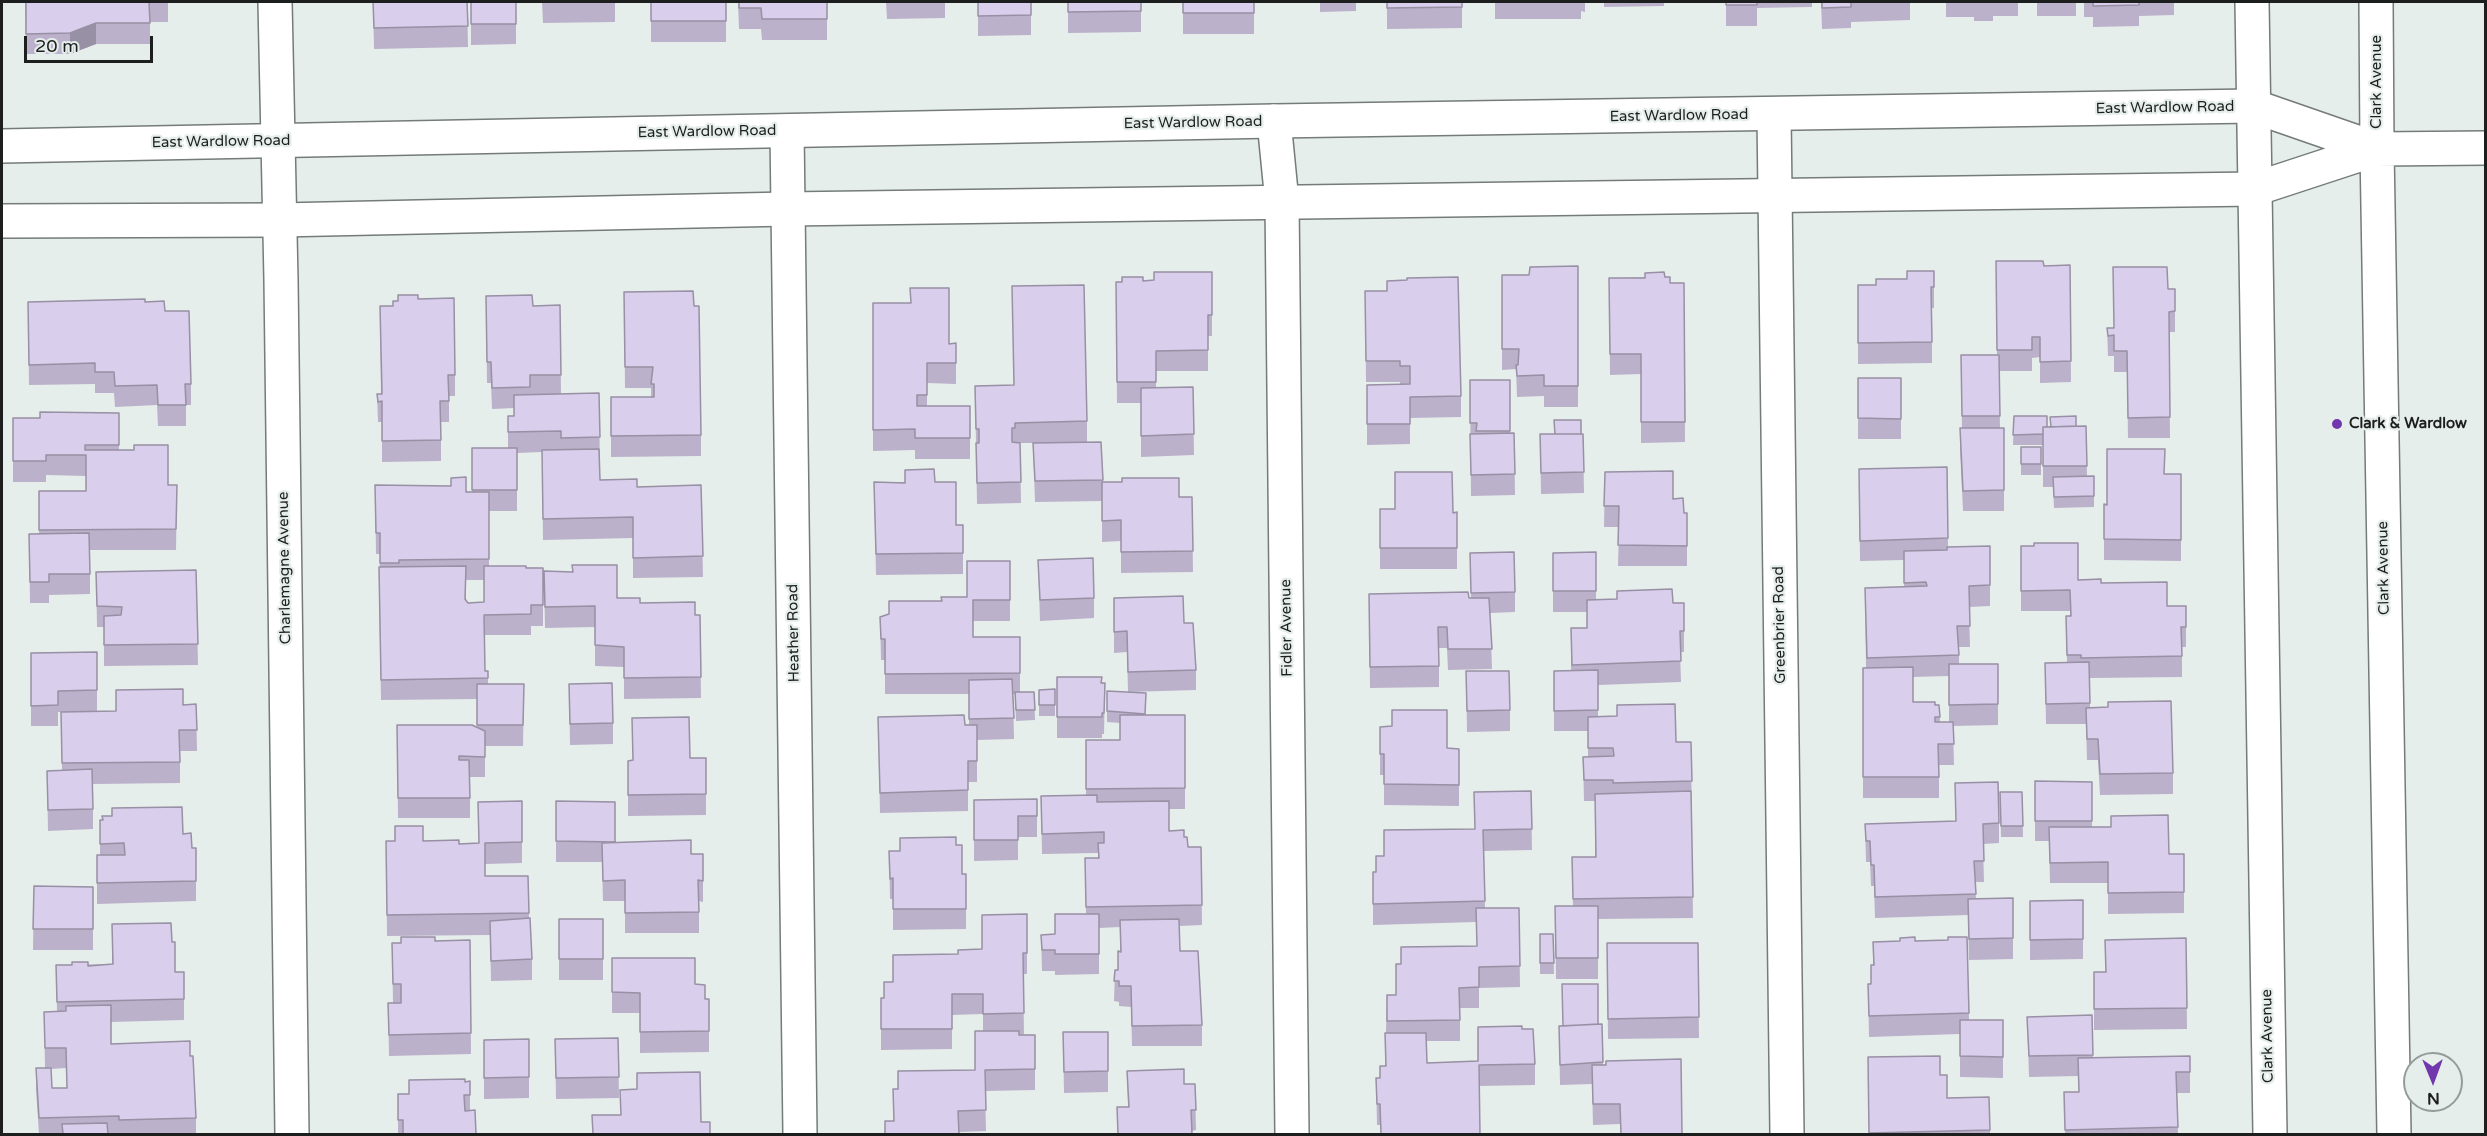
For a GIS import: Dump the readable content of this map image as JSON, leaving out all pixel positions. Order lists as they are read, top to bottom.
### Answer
{
  "streets": {
    "main road": [
      "Clark Avenue",
      "East Wardlow Road",
      "Charlemagne Avenue",
      "Greenbrier Road",
      "Fidler Avenue",
      "Heather Road"
    ]
  },
  "crossings": [
    ["Clark Avenue", "East Wardlow Road"],
    ["East Wardlow Road", "Charlemagne Avenue"],
    ["East Wardlow Road", "Greenbrier Road"],
    ["East Wardlow Road", "Fidler Avenue"],
    ["East Wardlow Road", "Heather Road"]
  ],
  "places": ["Clark & Wardlow"],
  "scale_bar": "20 m",
  "north": "bottom"
}
